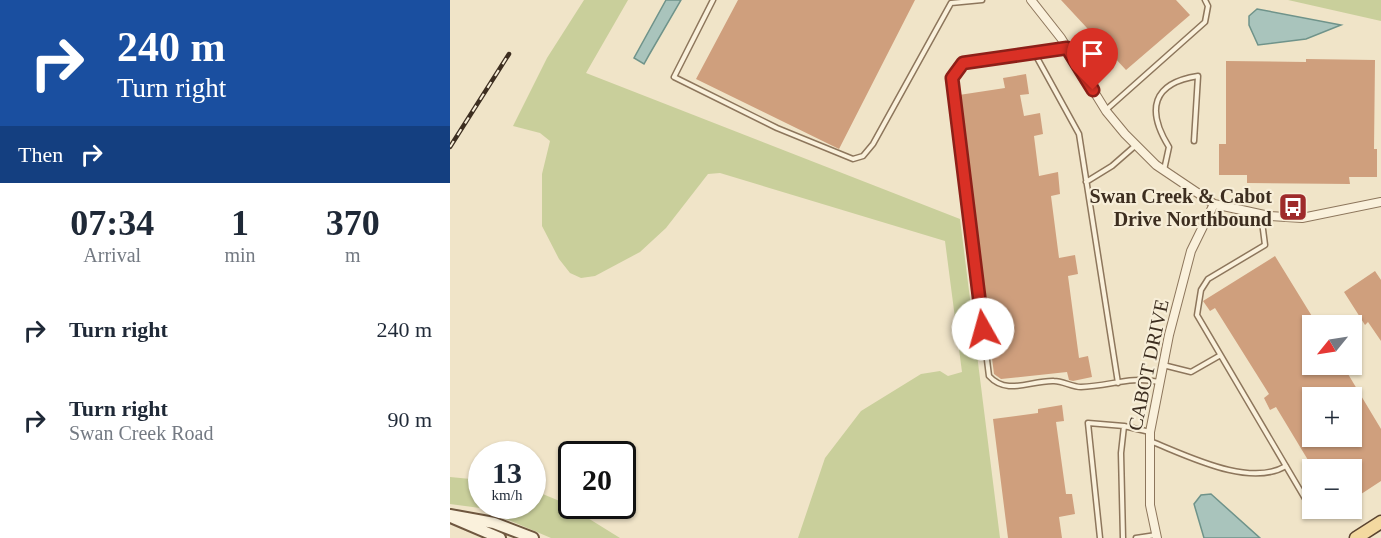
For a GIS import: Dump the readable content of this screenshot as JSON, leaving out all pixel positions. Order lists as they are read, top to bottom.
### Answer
{
  "streets": {
    "street": ["CABOT DRIVE"]
  },
  "places": {
    "bus stop": ["Swan Creek & Cabot Drive Northbound"]
  },
  "north": "bottom left",
  "page": {
    "turn": ["240 m", "Turn right"],
    "then": "Then",
    "eta": [
      "07:34",
      "Arrival",
      "1",
      "min",
      "370",
      "m"
    ],
    "list": [
      {
        "name": "Turn right",
        "value": "240 m"
      },
      {
        "name": "Turn right",
        "note": "Swan Creek Road",
        "value": "90 m"
      }
    ],
    "map_buttons": ["+", "−"],
    "speed": "13 km/h",
    "limit": "20"
  }
}
